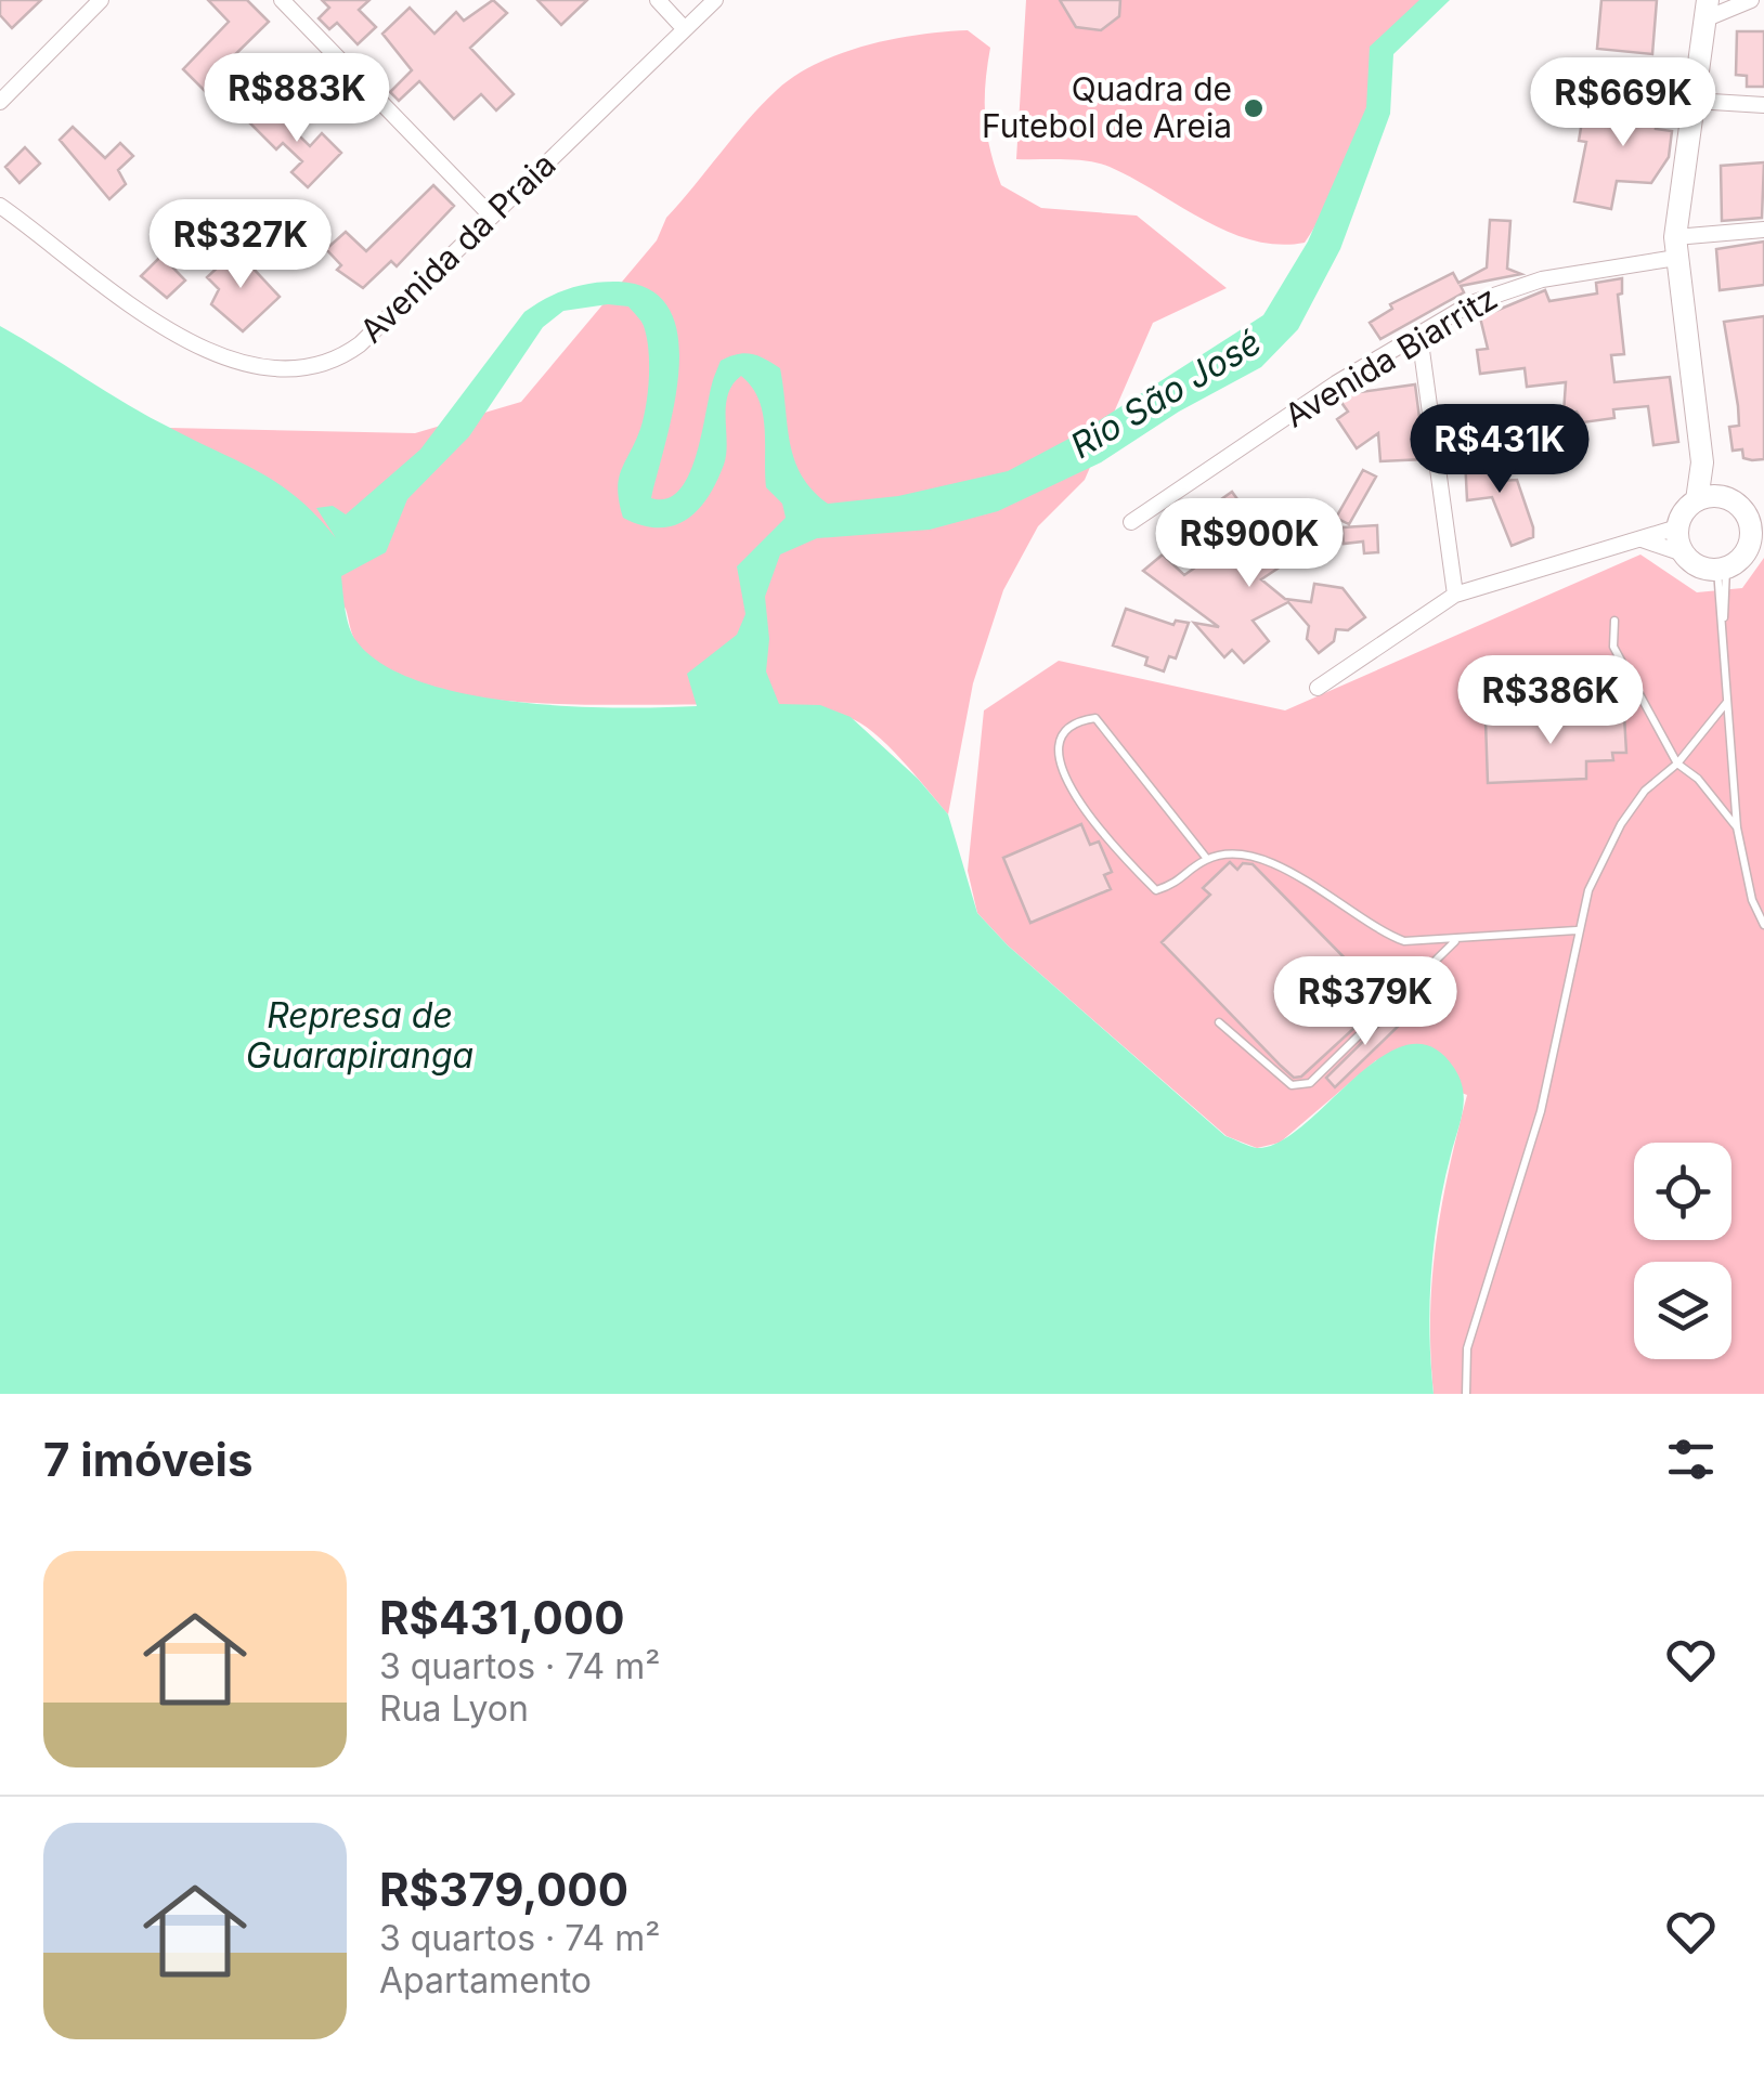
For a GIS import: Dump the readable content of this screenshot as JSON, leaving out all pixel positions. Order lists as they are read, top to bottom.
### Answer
{
  "streets": {
    "street": ["Avenida da Praia", "Avenida Biarritz"]
  },
  "water": ["Rio São José", "Represa de Guarapiranga"],
  "places": ["Quadra de Futebol de Areia"],
  "page": {
    "price": [
      "R$883K",
      "R$669K",
      "R$327K",
      "R$431K",
      "R$900K",
      "R$386K",
      "R$379K"
    ],
    "heading": "7 imóveis",
    "list": [
      {
        "name": "R$431,000",
        "note": "3 quartos · 74 m² · Rua Lyon"
      },
      {
        "name": "R$379,000",
        "note": "3 quartos · 74 m² · Apartamento"
      }
    ]
  }
}
